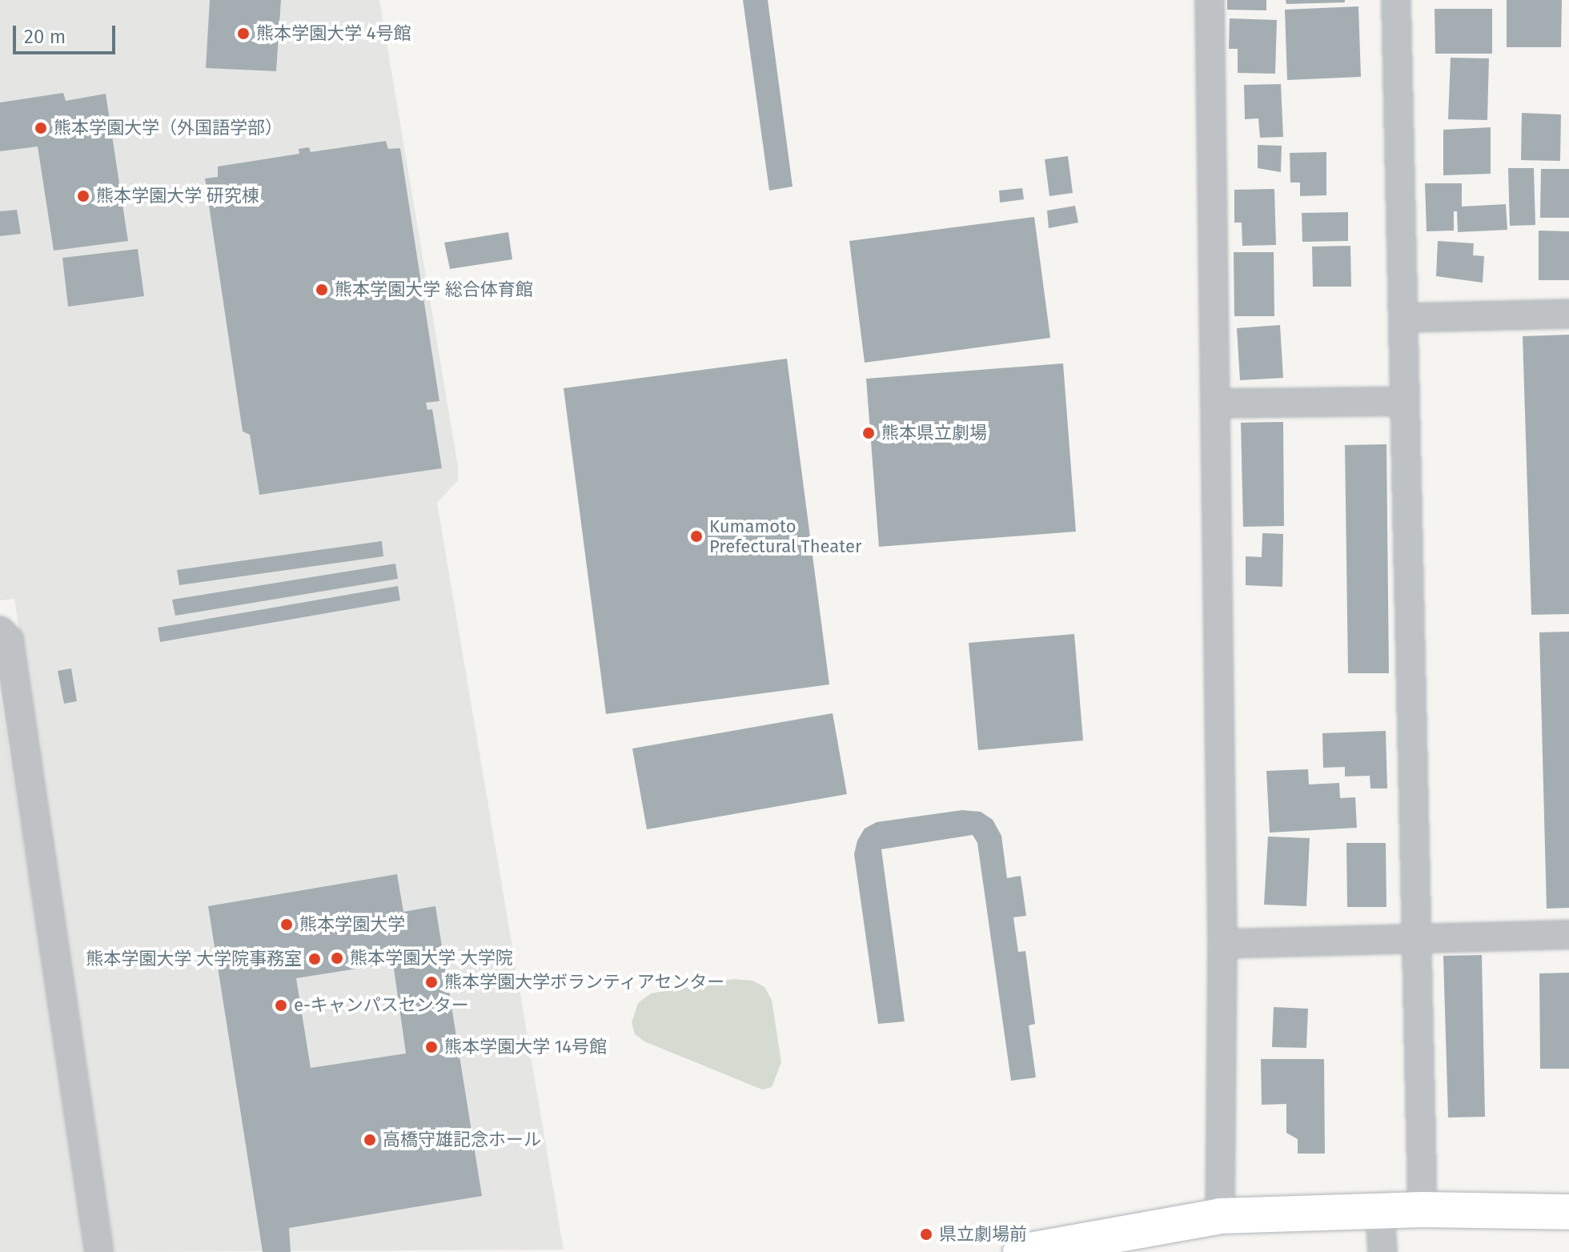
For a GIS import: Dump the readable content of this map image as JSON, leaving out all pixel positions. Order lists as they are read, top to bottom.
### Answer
{
  "places": [
    "熊本学園大学 4号館",
    "熊本学園大学（外国語学部）",
    "熊本学園大学 研究棟",
    "熊本学園大学 総合体育館",
    "熊本県立劇場",
    "Kumamoto Prefectural Theater",
    "熊本学園大学",
    "熊本学園大学 大学院",
    "熊本学園大学 大学院事務室",
    "熊本学園大学ボランティアセンター",
    "e-キャンパスセンター",
    "熊本学園大学 14号館",
    "高橋守雄記念ホール",
    "県立劇場前"
  ],
  "scale_bar": "20 m"
}
